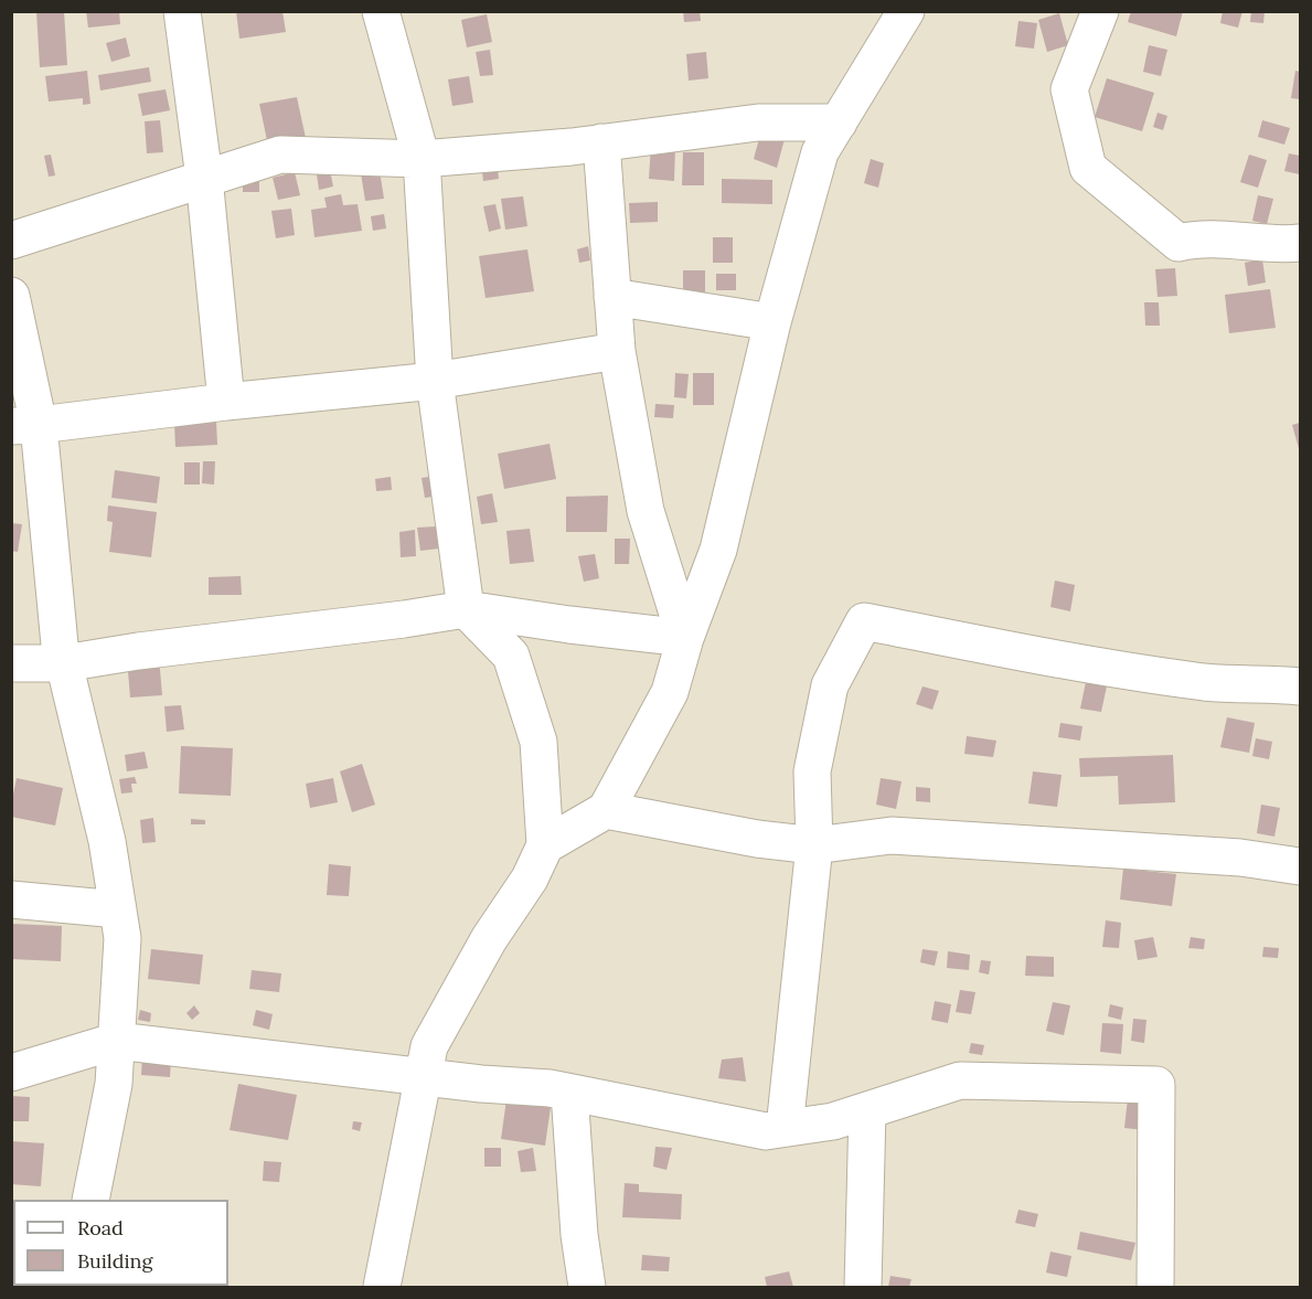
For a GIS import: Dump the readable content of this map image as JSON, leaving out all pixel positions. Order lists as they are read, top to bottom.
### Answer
{
  "legend": ["Road", "Building"]
}
